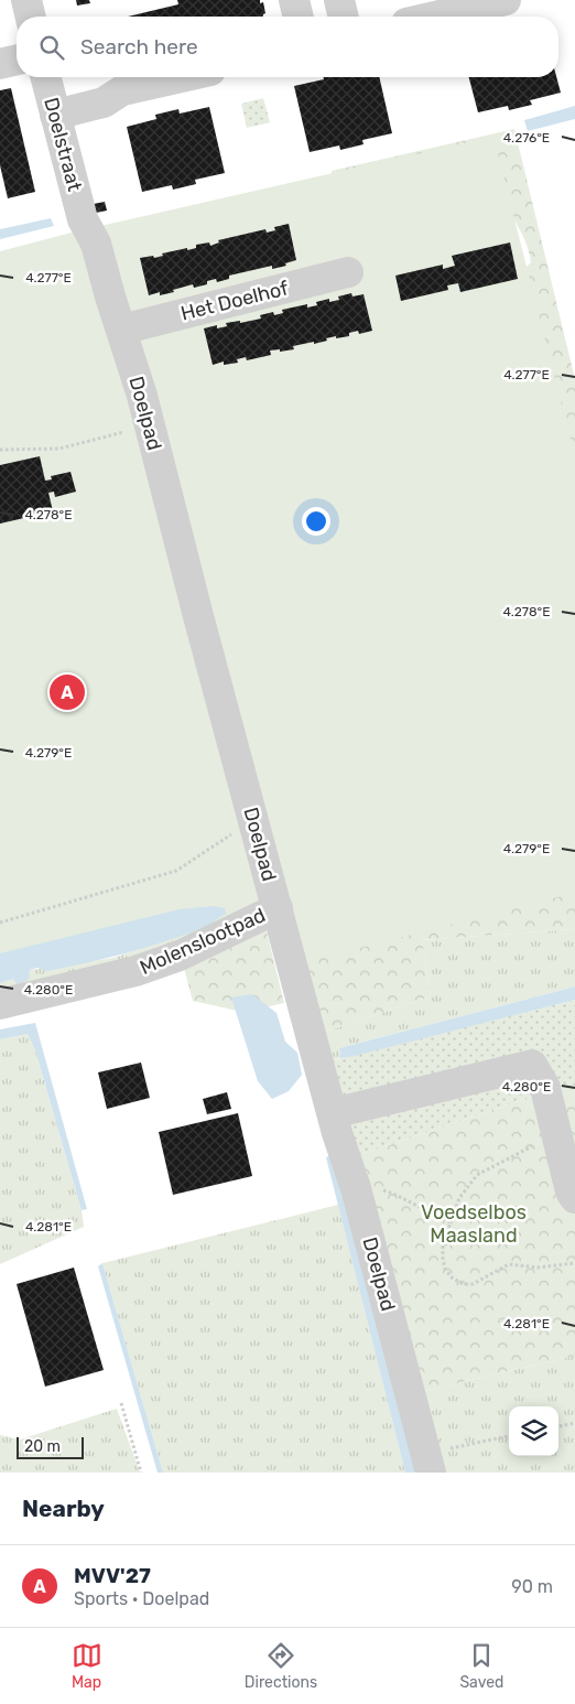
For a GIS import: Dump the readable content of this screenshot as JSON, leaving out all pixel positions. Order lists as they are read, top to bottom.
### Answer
{
  "streets": {
    "street": [
      "Doelstraat",
      "Het Doelhof",
      "Doelpad",
      "Molenslootpad"
    ]
  },
  "crossings": [
    ["Doelstraat", "Doelpad"],
    ["Het Doelhof", "Doelpad"],
    ["Doelpad", "Molenslootpad"]
  ],
  "parks": ["Voedselbos Maasland"],
  "scale_bar": "20 m",
  "page": {
    "search": "Search here",
    "pins": "A",
    "scale": "20 m",
    "heading": "Nearby",
    "list": [
      {
        "mark": "A",
        "name": "MVV'27",
        "note": "Sports · Doelpad",
        "value": "90 m"
      }
    ],
    "nav": ["Map", "Directions", "Saved"]
  },
  "coordinates": [
    "4.276°E",
    "4.277°E",
    "4.278°E",
    "4.279°E",
    "4.280°E",
    "4.281°E"
  ]
}
